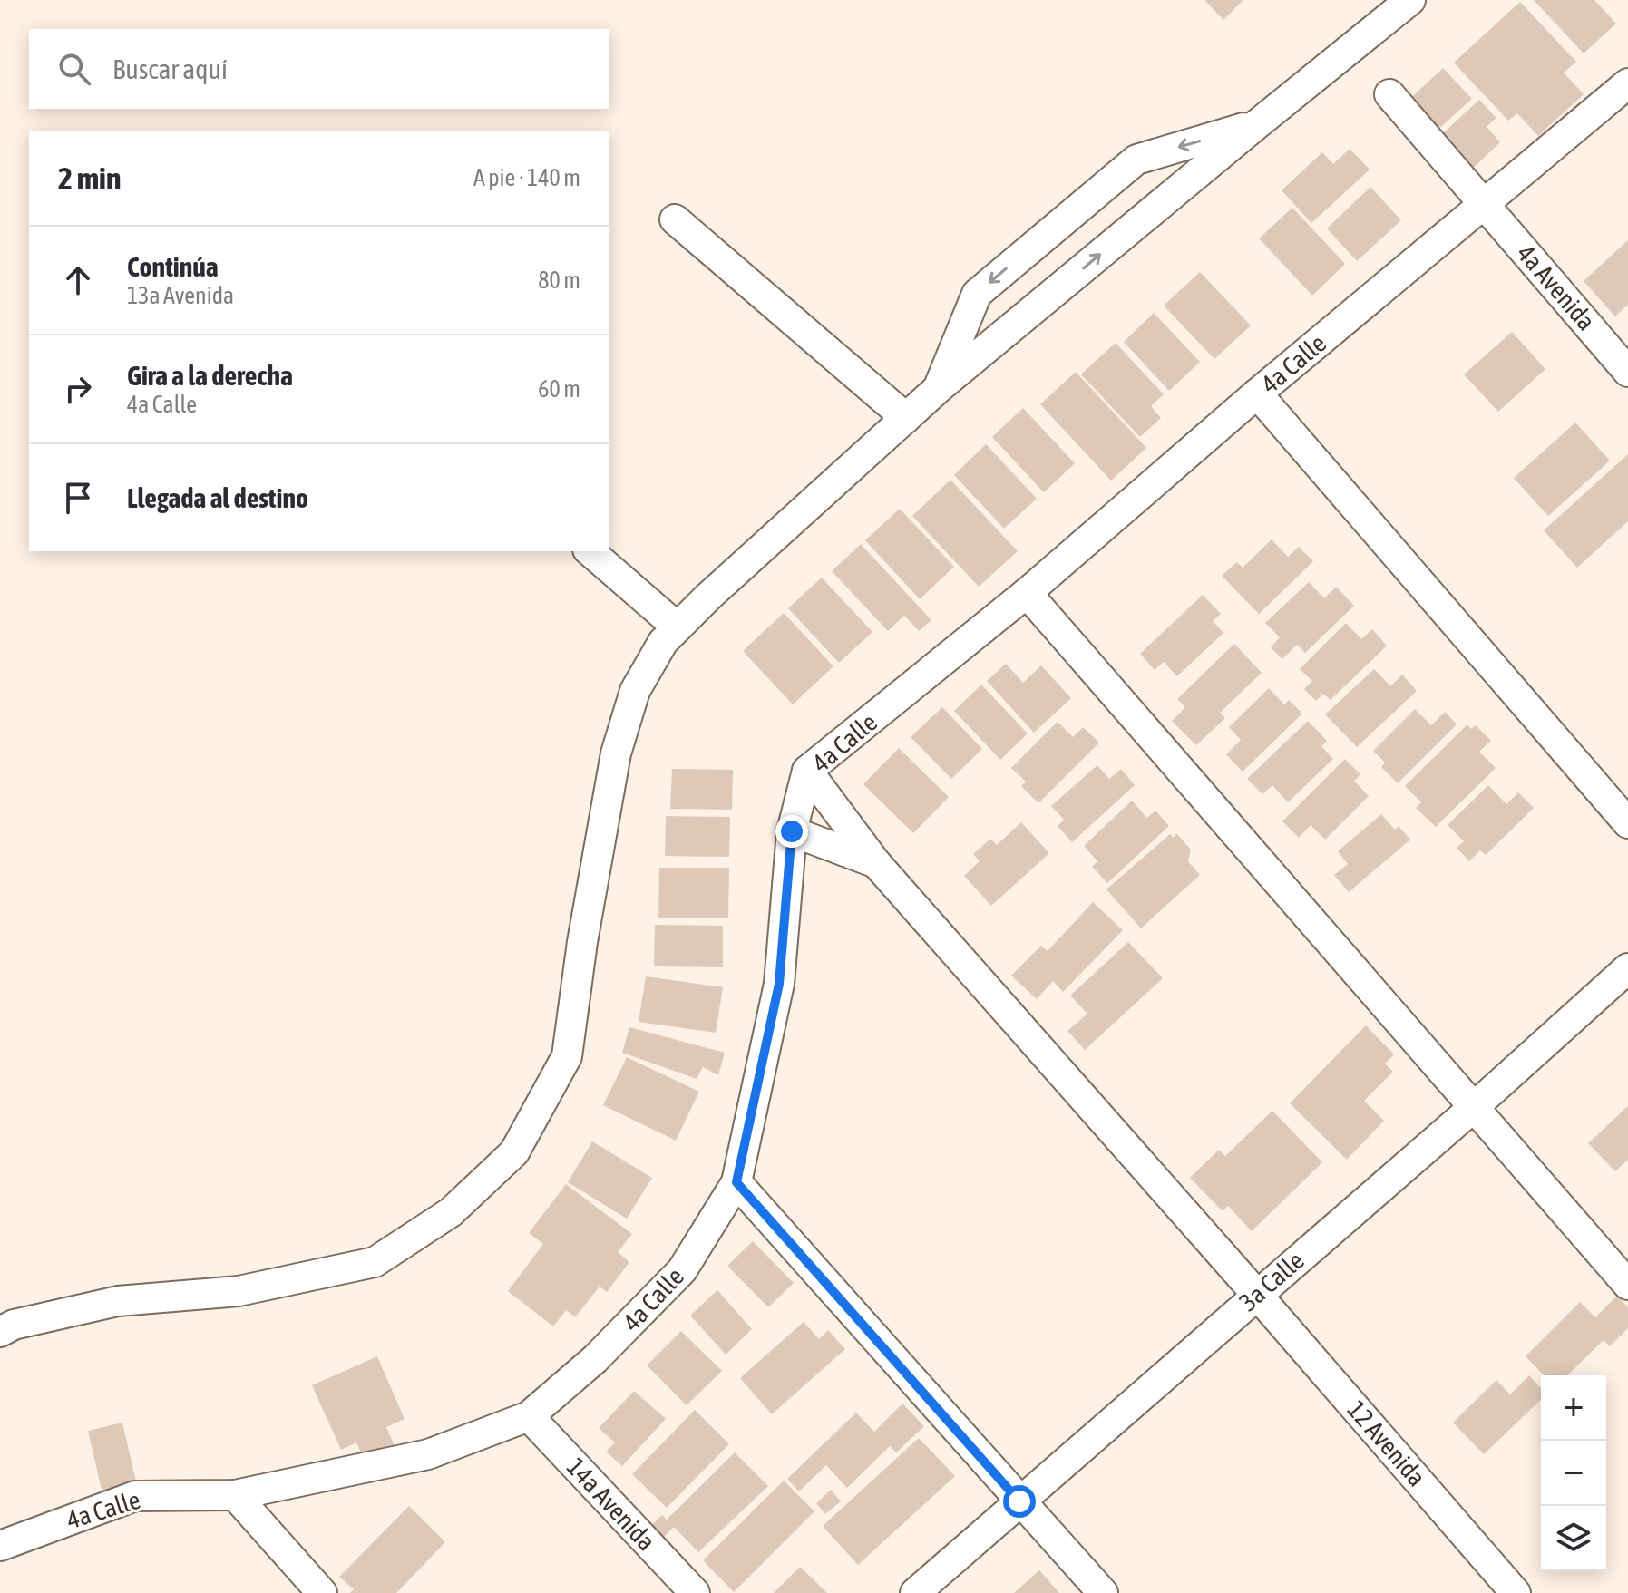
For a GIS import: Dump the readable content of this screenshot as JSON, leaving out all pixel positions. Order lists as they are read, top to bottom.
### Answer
{
  "streets": {
    "street": [
      "4a Avenida",
      "4a Calle",
      "3a Calle",
      "12 Avenida",
      "14a Avenida"
    ]
  },
  "crossings": [
    ["4a Avenida", "4a Calle"],
    ["4a Calle", "12 Avenida"],
    ["4a Calle", "14a Avenida"],
    ["3a Calle", "12 Avenida"]
  ],
  "page": {
    "search": "Buscar aquí",
    "heading": ["2 min", "A pie · 140 m"],
    "list": [
      ["Continúa", "13a Avenida", "80 m"],
      ["Gira a la derecha", "4a Calle", "60 m"],
      "Llegada al destino"
    ],
    "map_buttons": ["+", "−"]
  }
}
